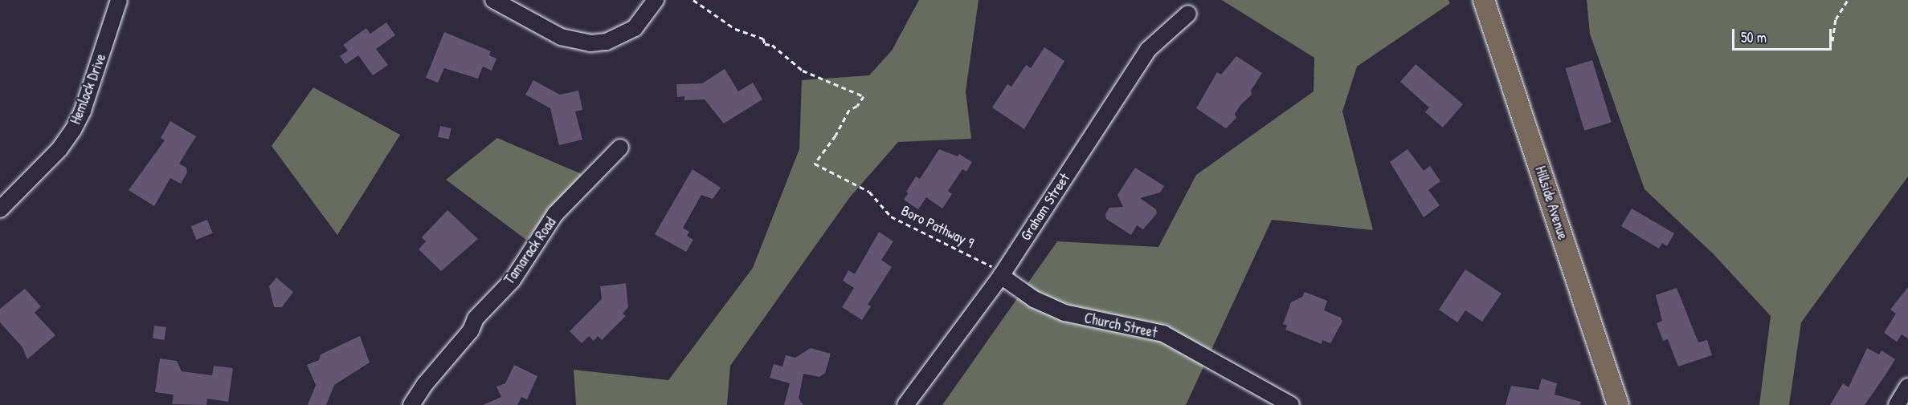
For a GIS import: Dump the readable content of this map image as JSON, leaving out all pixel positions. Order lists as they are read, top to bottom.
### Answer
{
  "streets": {
    "main road": ["Hillside Avenue"],
    "street": [
      "Hemlock Drive",
      "Graham Street",
      "Tamarack Road",
      "Church Street"
    ],
    "path": ["Boro Pathway 9"]
  },
  "crossings": [
    ["Graham Street", "Boro Pathway 9"],
    ["Graham Street", "Church Street"],
    ["Boro Pathway 9", "Church Street"]
  ],
  "scale_bar": "50 m"
}
